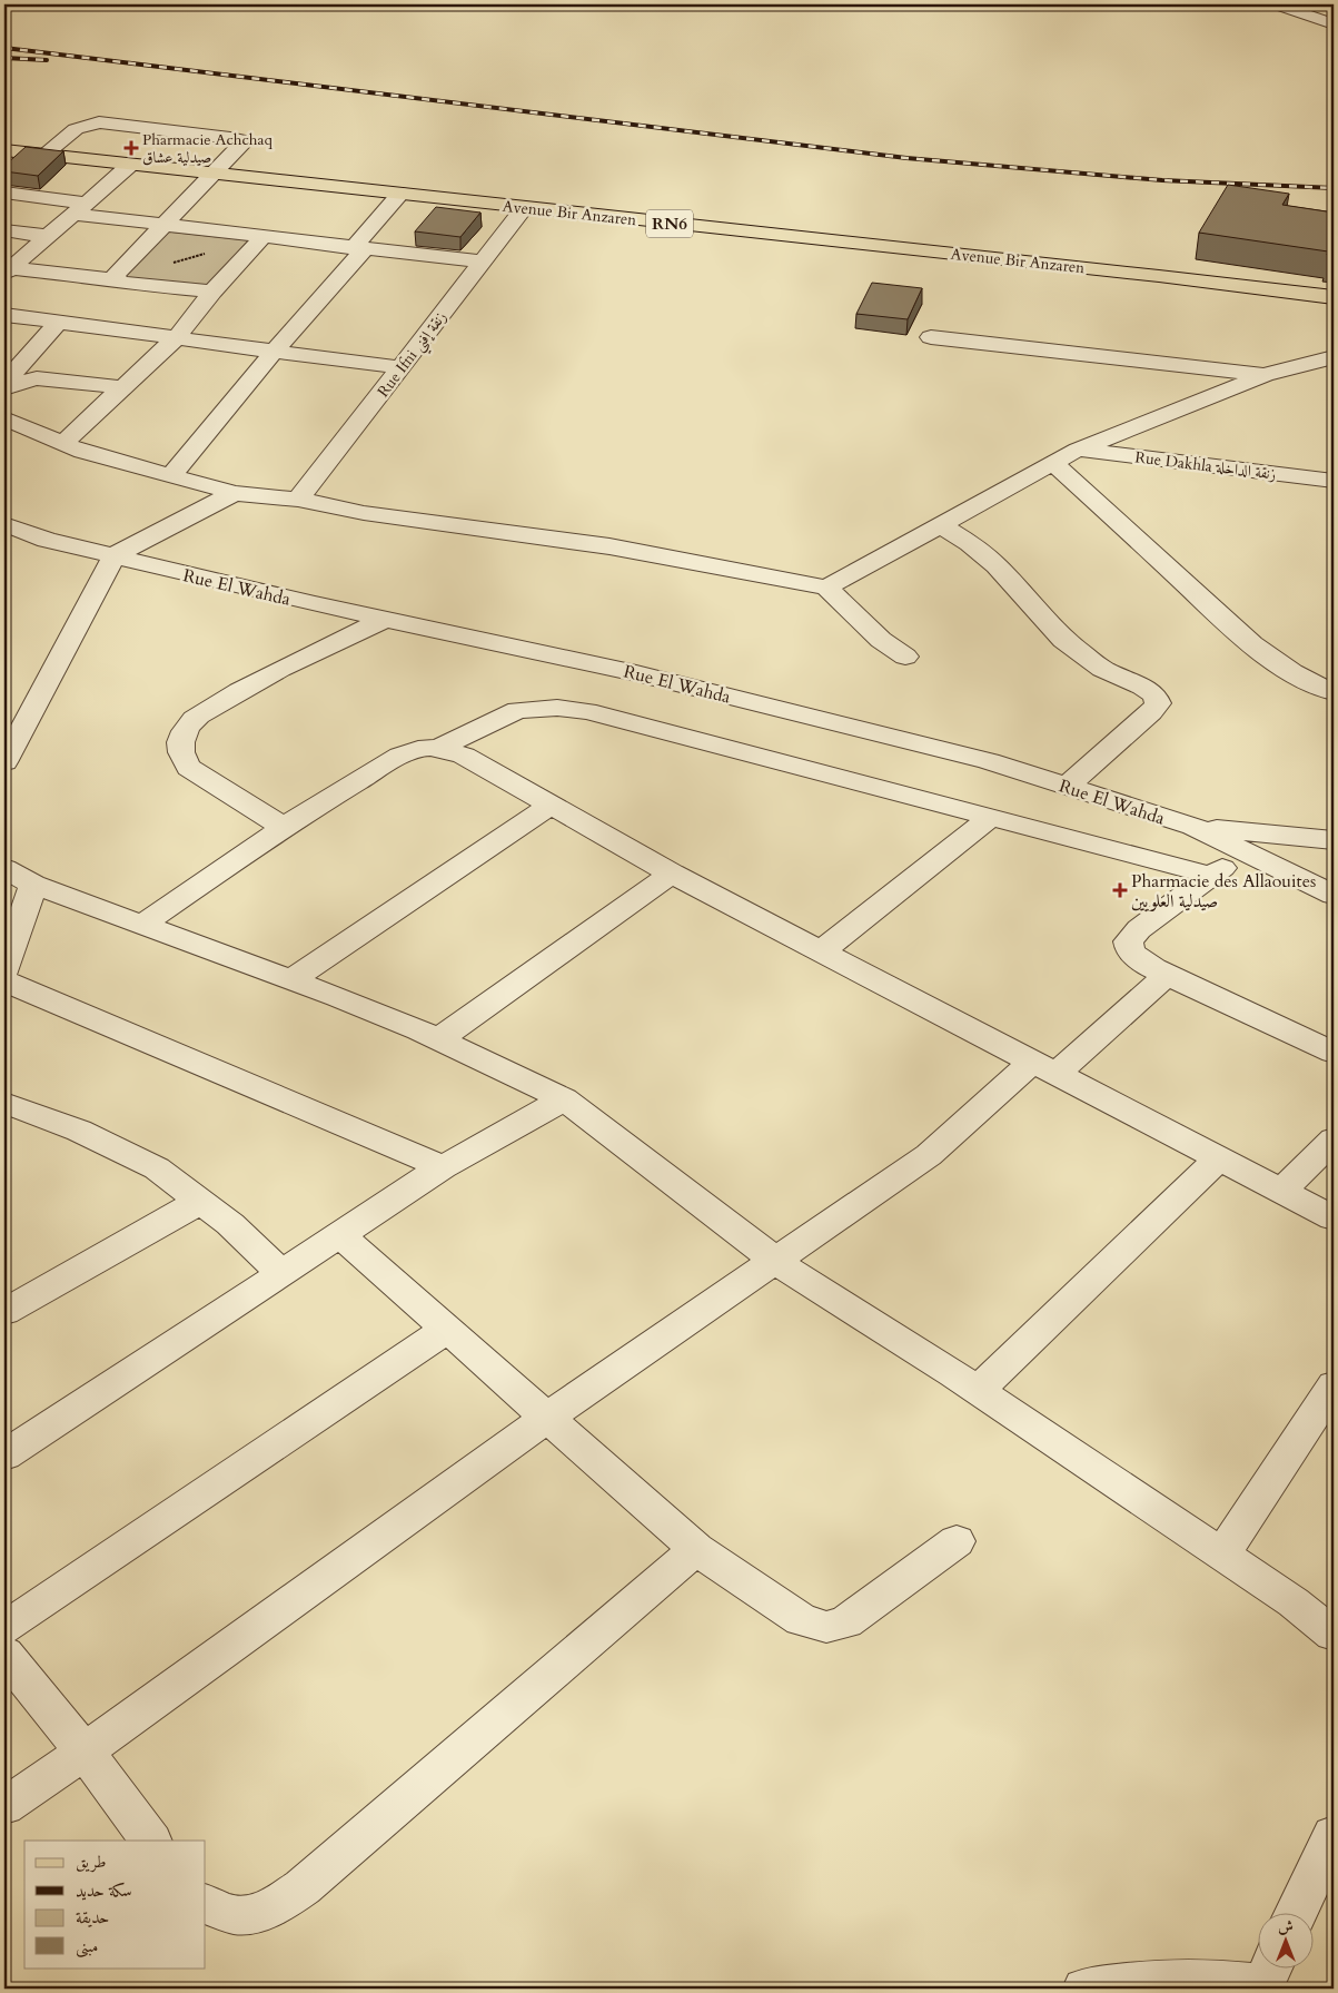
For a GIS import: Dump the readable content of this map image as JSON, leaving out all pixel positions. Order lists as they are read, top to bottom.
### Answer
{
  "streets": {
    "main road": ["Avenue Bir Anzaren", "RN6"],
    "street": ["Rue Ifni زنقة إفني", "Rue Dakhla زنقة الداخلة", "Rue El Wahda"]
  },
  "crossings": [
    ["Avenue Bir Anzaren", "Rue Ifni زنقة إفني"]
  ],
  "places": {
    "health": ["Pharmacie Achchaq صيدلية عشاق", "Pharmacie des Allaouites صيدلية العلويين"]
  },
  "legend": [
    "طريق",
    "سكة حديد",
    "حديقة",
    "مبنى"
  ],
  "north": "top"
}
